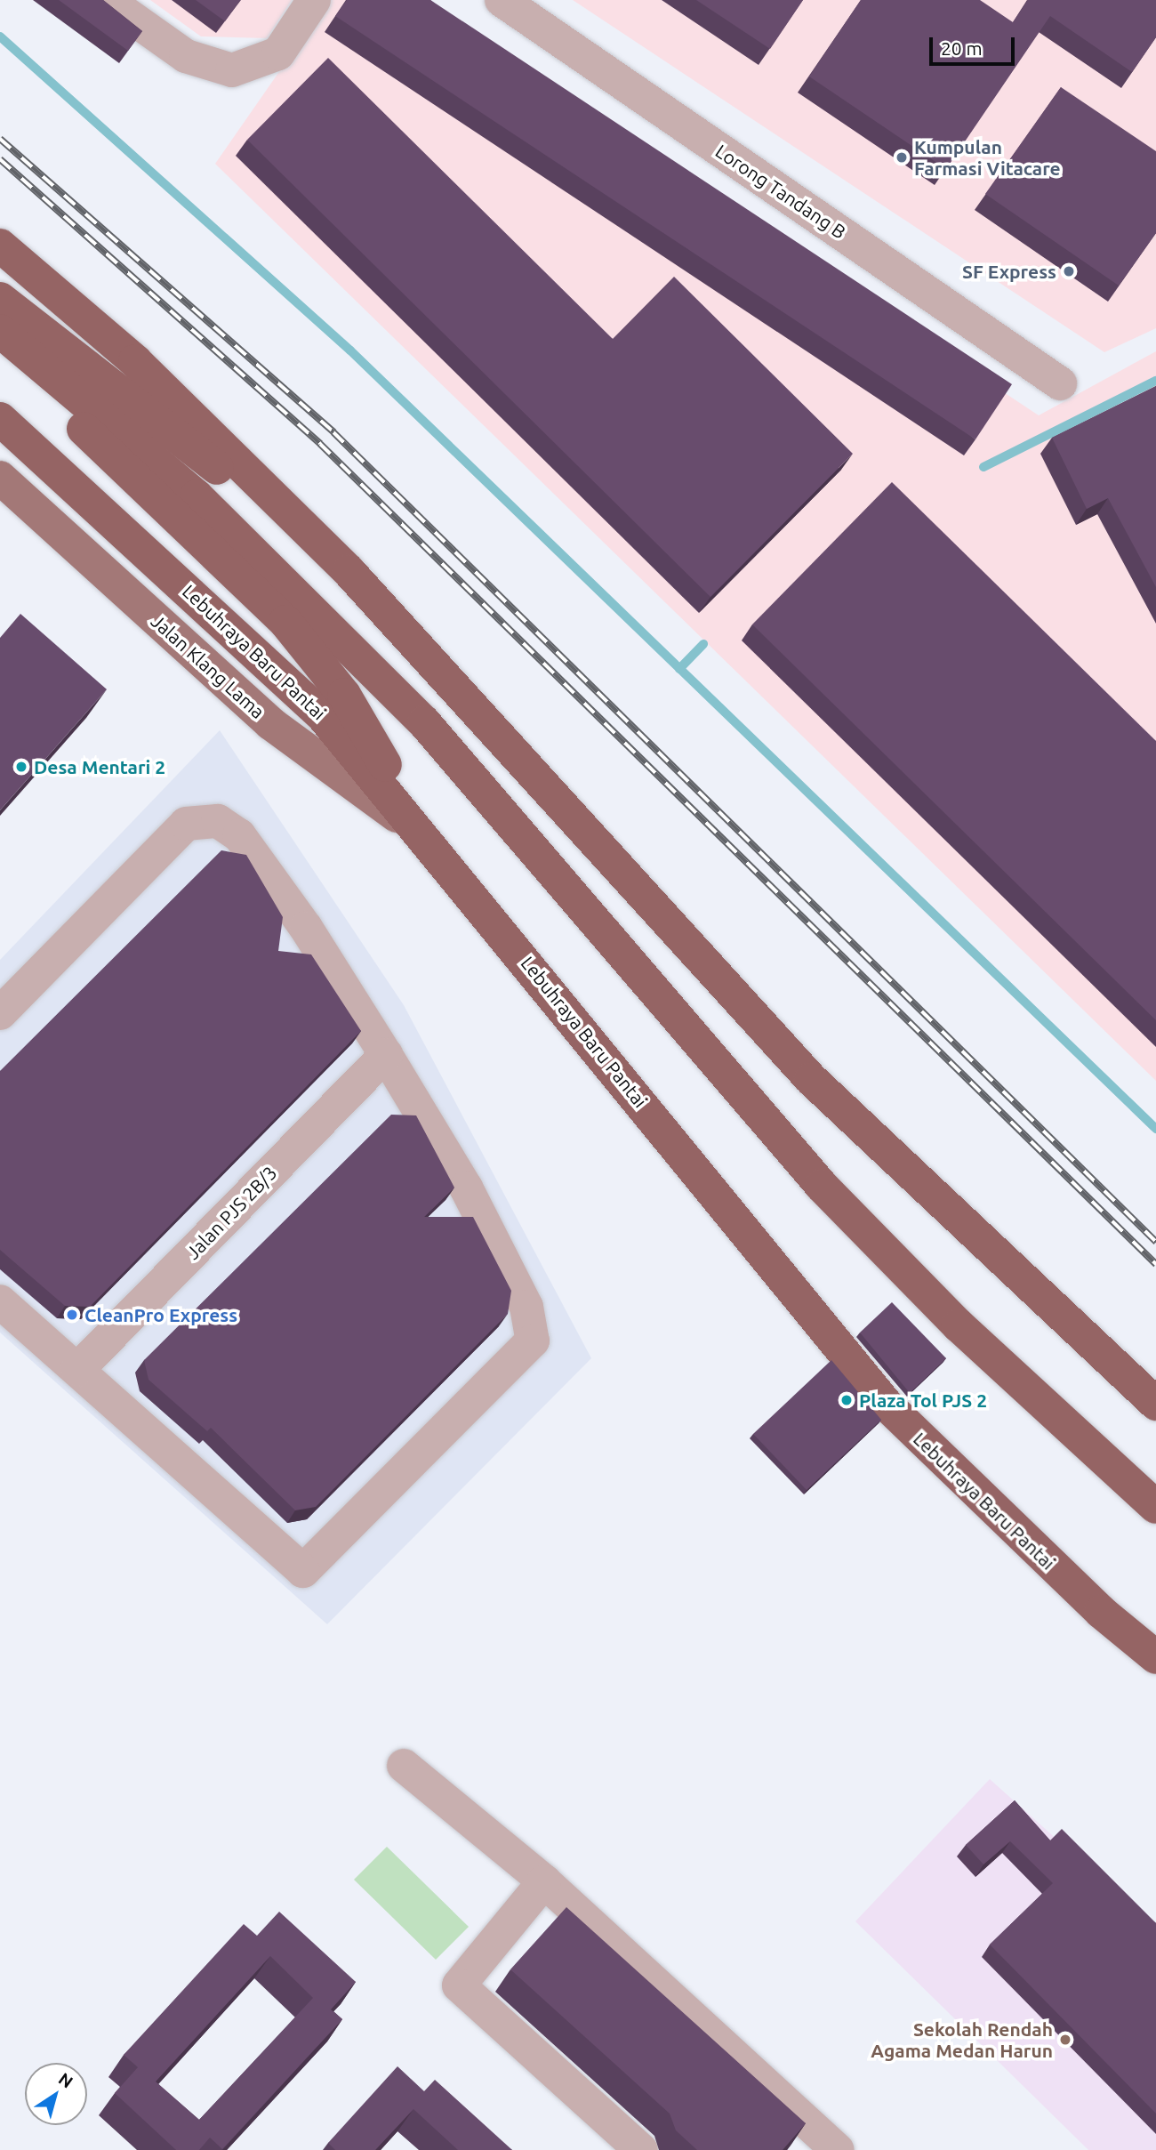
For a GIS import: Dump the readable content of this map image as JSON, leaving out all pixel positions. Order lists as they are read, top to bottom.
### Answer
{
  "streets": {
    "highway": ["Lebuhraya Baru Pantai"],
    "main road": ["Jalan Klang Lama"],
    "street": ["Lorong Tandang B", "Jalan PJS 2B/3"]
  },
  "crossings": [
    ["Lebuhraya Baru Pantai", "Jalan Klang Lama"]
  ],
  "places": [
    "Kumpulan Farmasi Vitacare",
    "SF Express",
    "Desa Mentari 2",
    "CleanPro Express",
    "Plaza Tol PJS 2",
    "Sekolah Rendah Agama Medan Harun"
  ],
  "scale_bar": "20 m",
  "north": "top right"
}
